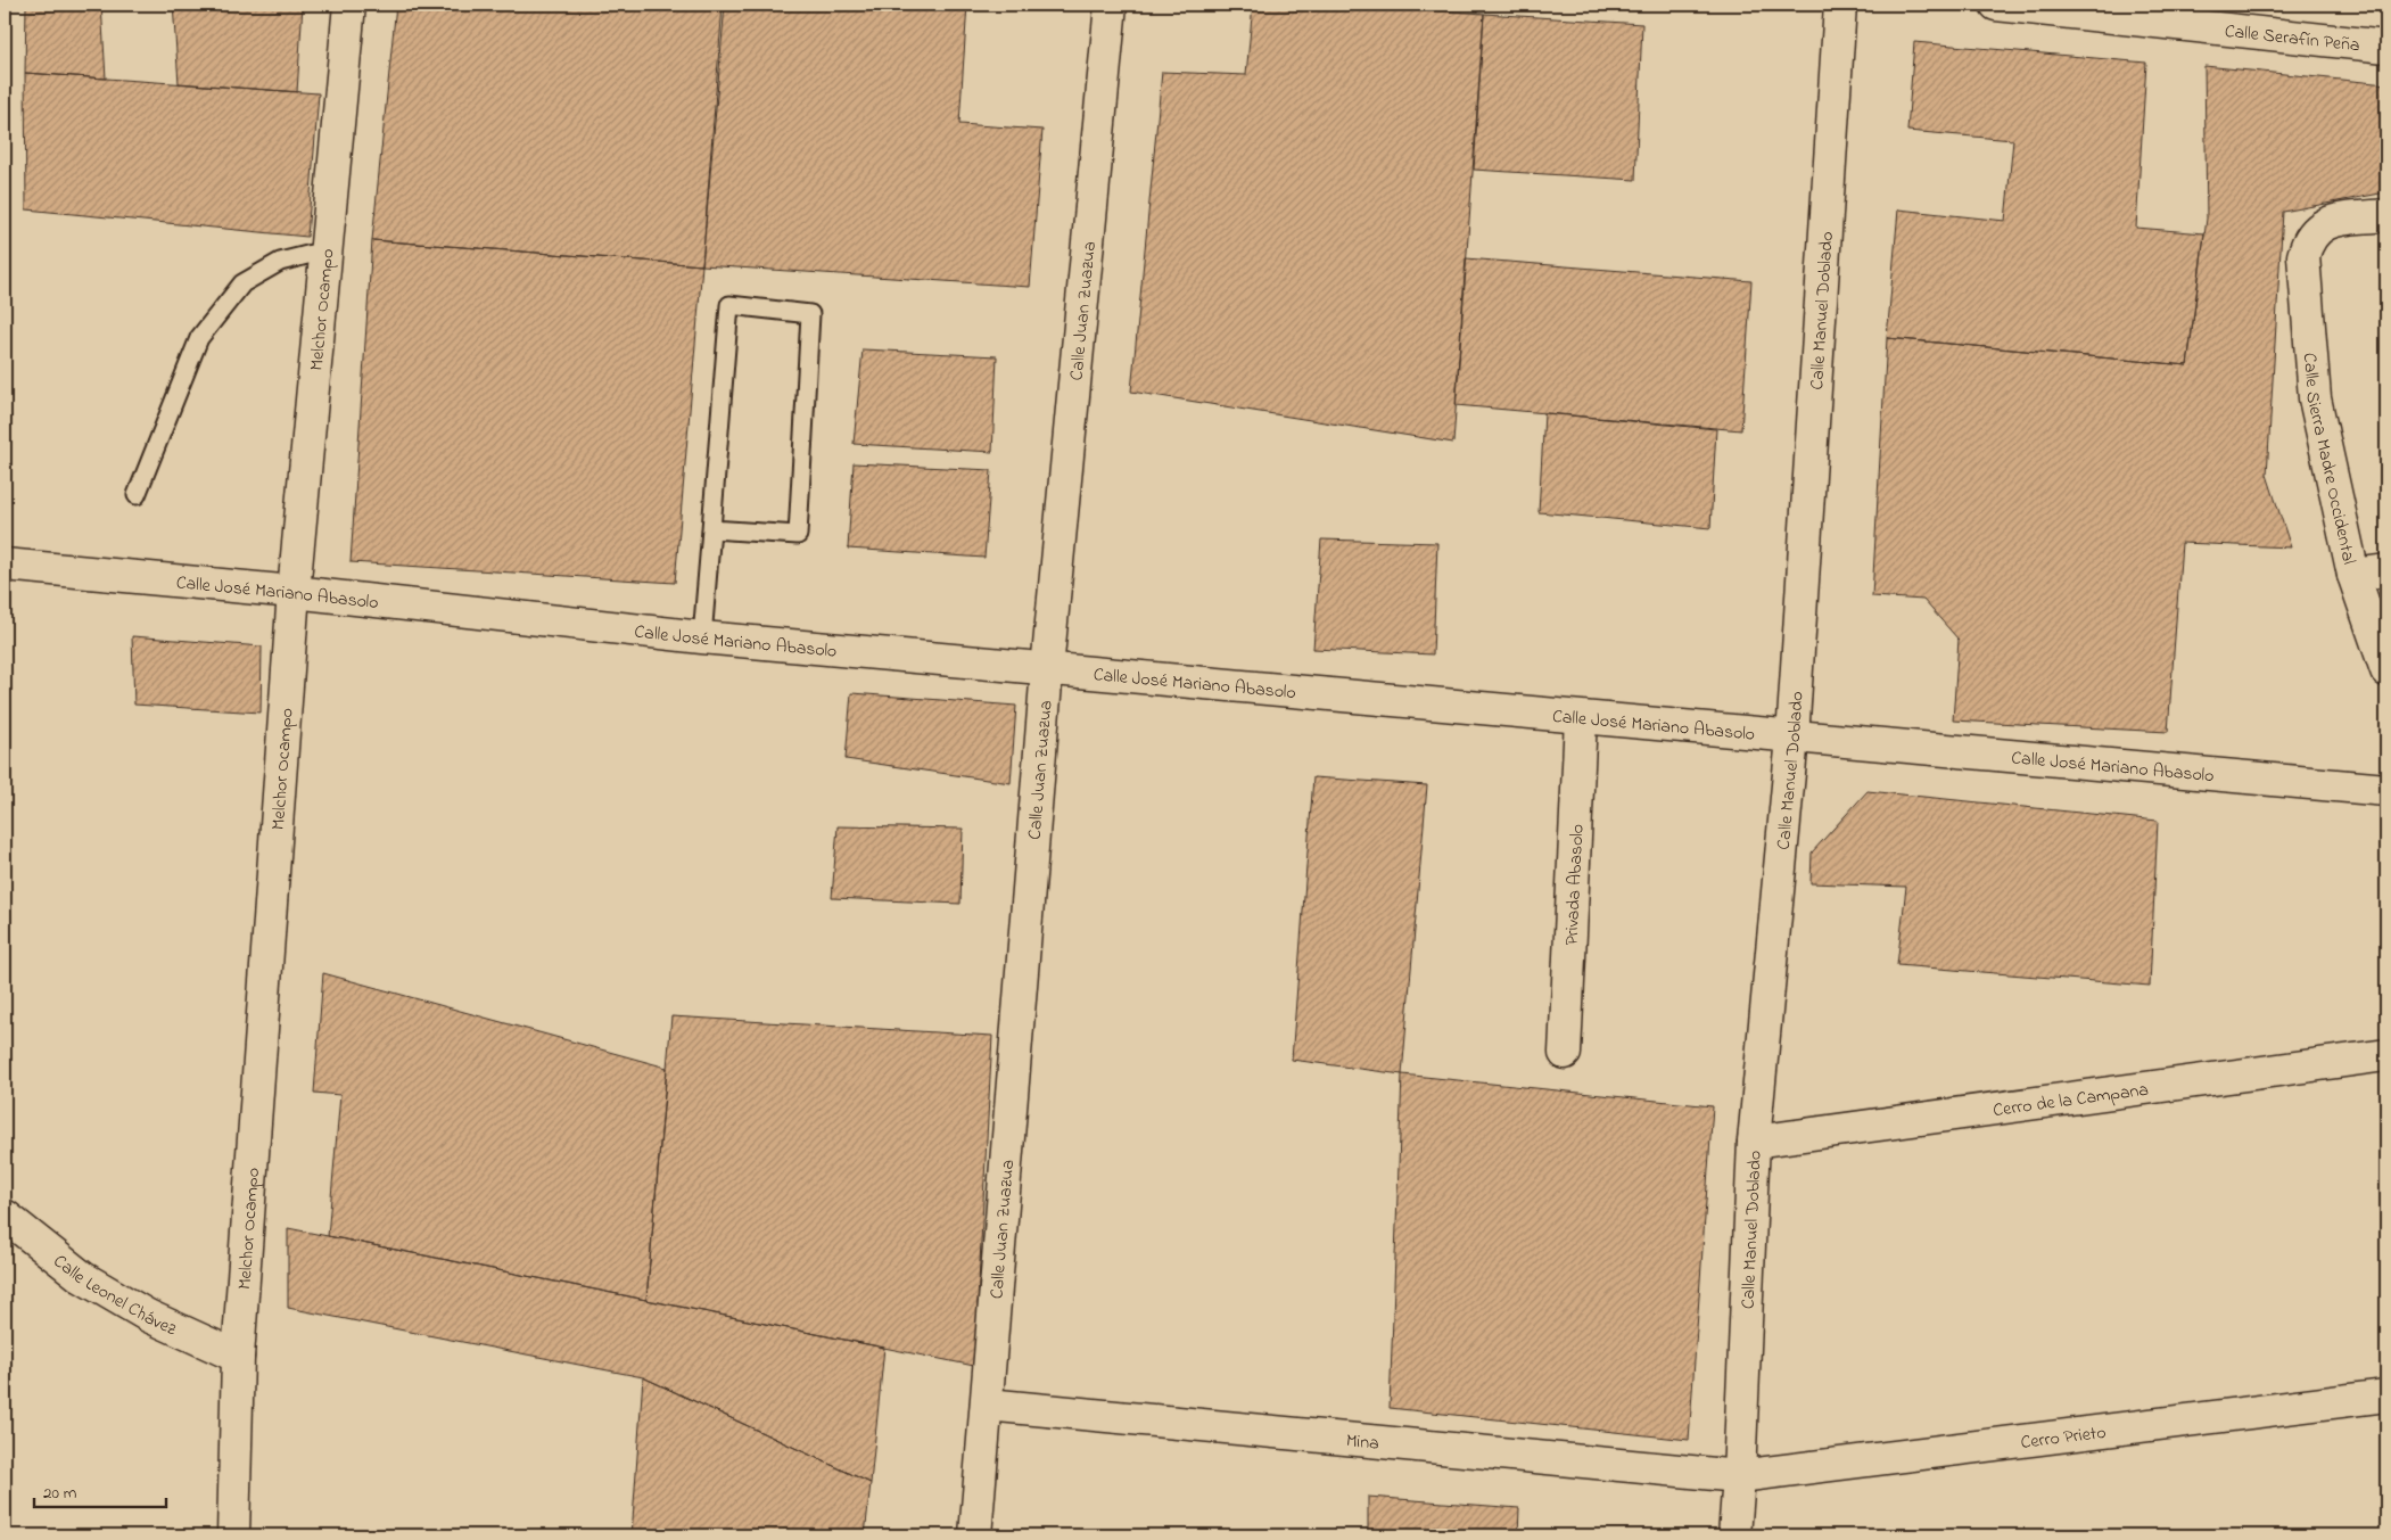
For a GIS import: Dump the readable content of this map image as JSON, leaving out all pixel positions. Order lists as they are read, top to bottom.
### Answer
{
  "streets": {
    "street": [
      "Calle Serafín Peña",
      "Melchor Ocampo",
      "Calle Juan Zuazua",
      "Calle Manuel Doblado",
      "Calle Sierra Madre Occidental",
      "Calle José Mariano Abasolo",
      "Privada Abasolo",
      "Cerro de la Campana",
      "Calle Leonel Chávez",
      "Cerro Prieto",
      "Mina"
    ]
  },
  "crossings": [
    ["Melchor Ocampo", "Calle José Mariano Abasolo"],
    ["Melchor Ocampo", "Calle Leonel Chávez"],
    ["Calle Juan Zuazua", "Calle José Mariano Abasolo"],
    ["Calle Juan Zuazua", "Mina"],
    ["Calle Manuel Doblado", "Calle José Mariano Abasolo"],
    ["Calle Manuel Doblado", "Cerro de la Campana"],
    ["Calle Manuel Doblado", "Cerro Prieto"],
    ["Calle Manuel Doblado", "Mina"],
    ["Calle José Mariano Abasolo", "Privada Abasolo"],
    ["Cerro Prieto", "Mina"]
  ],
  "scale_bar": "20 m"
}
